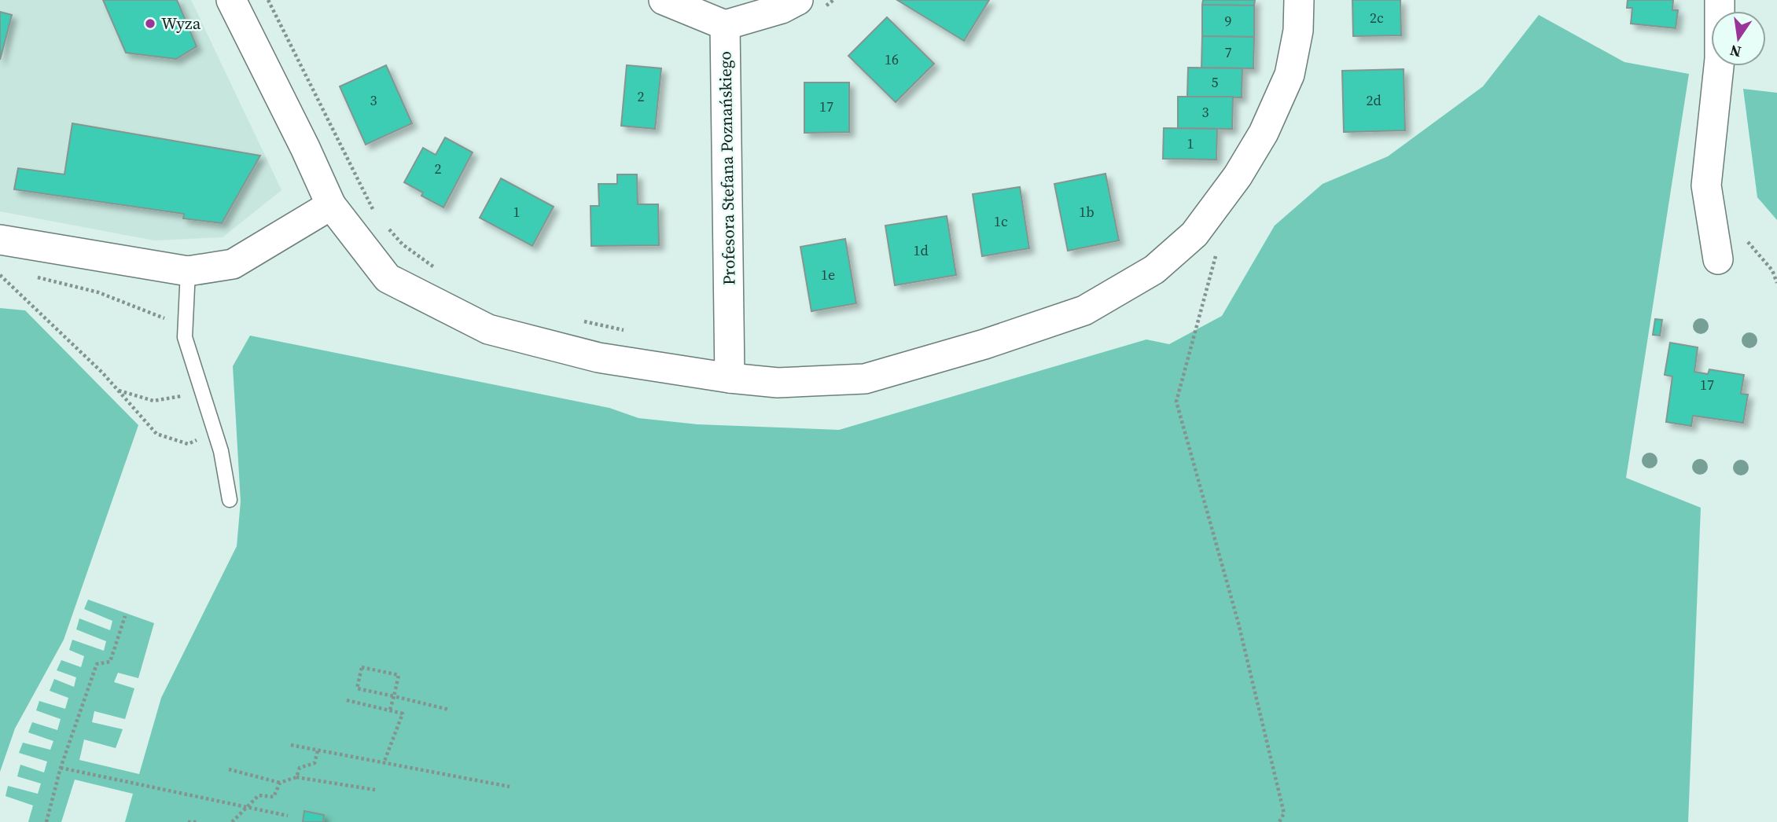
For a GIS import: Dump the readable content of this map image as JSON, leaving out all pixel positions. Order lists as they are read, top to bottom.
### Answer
{
  "streets": {
    "street": ["Profesora Stefana Poznańskiego"]
  },
  "places": ["Wyza"],
  "house_numbers": [
    "2c",
    "9",
    "7",
    "16",
    "5",
    "2",
    "3",
    "2d",
    "17",
    "3",
    "1",
    "2",
    "1",
    "1b",
    "1c",
    "1d",
    "1e",
    "17"
  ],
  "north": "bottom"
}
